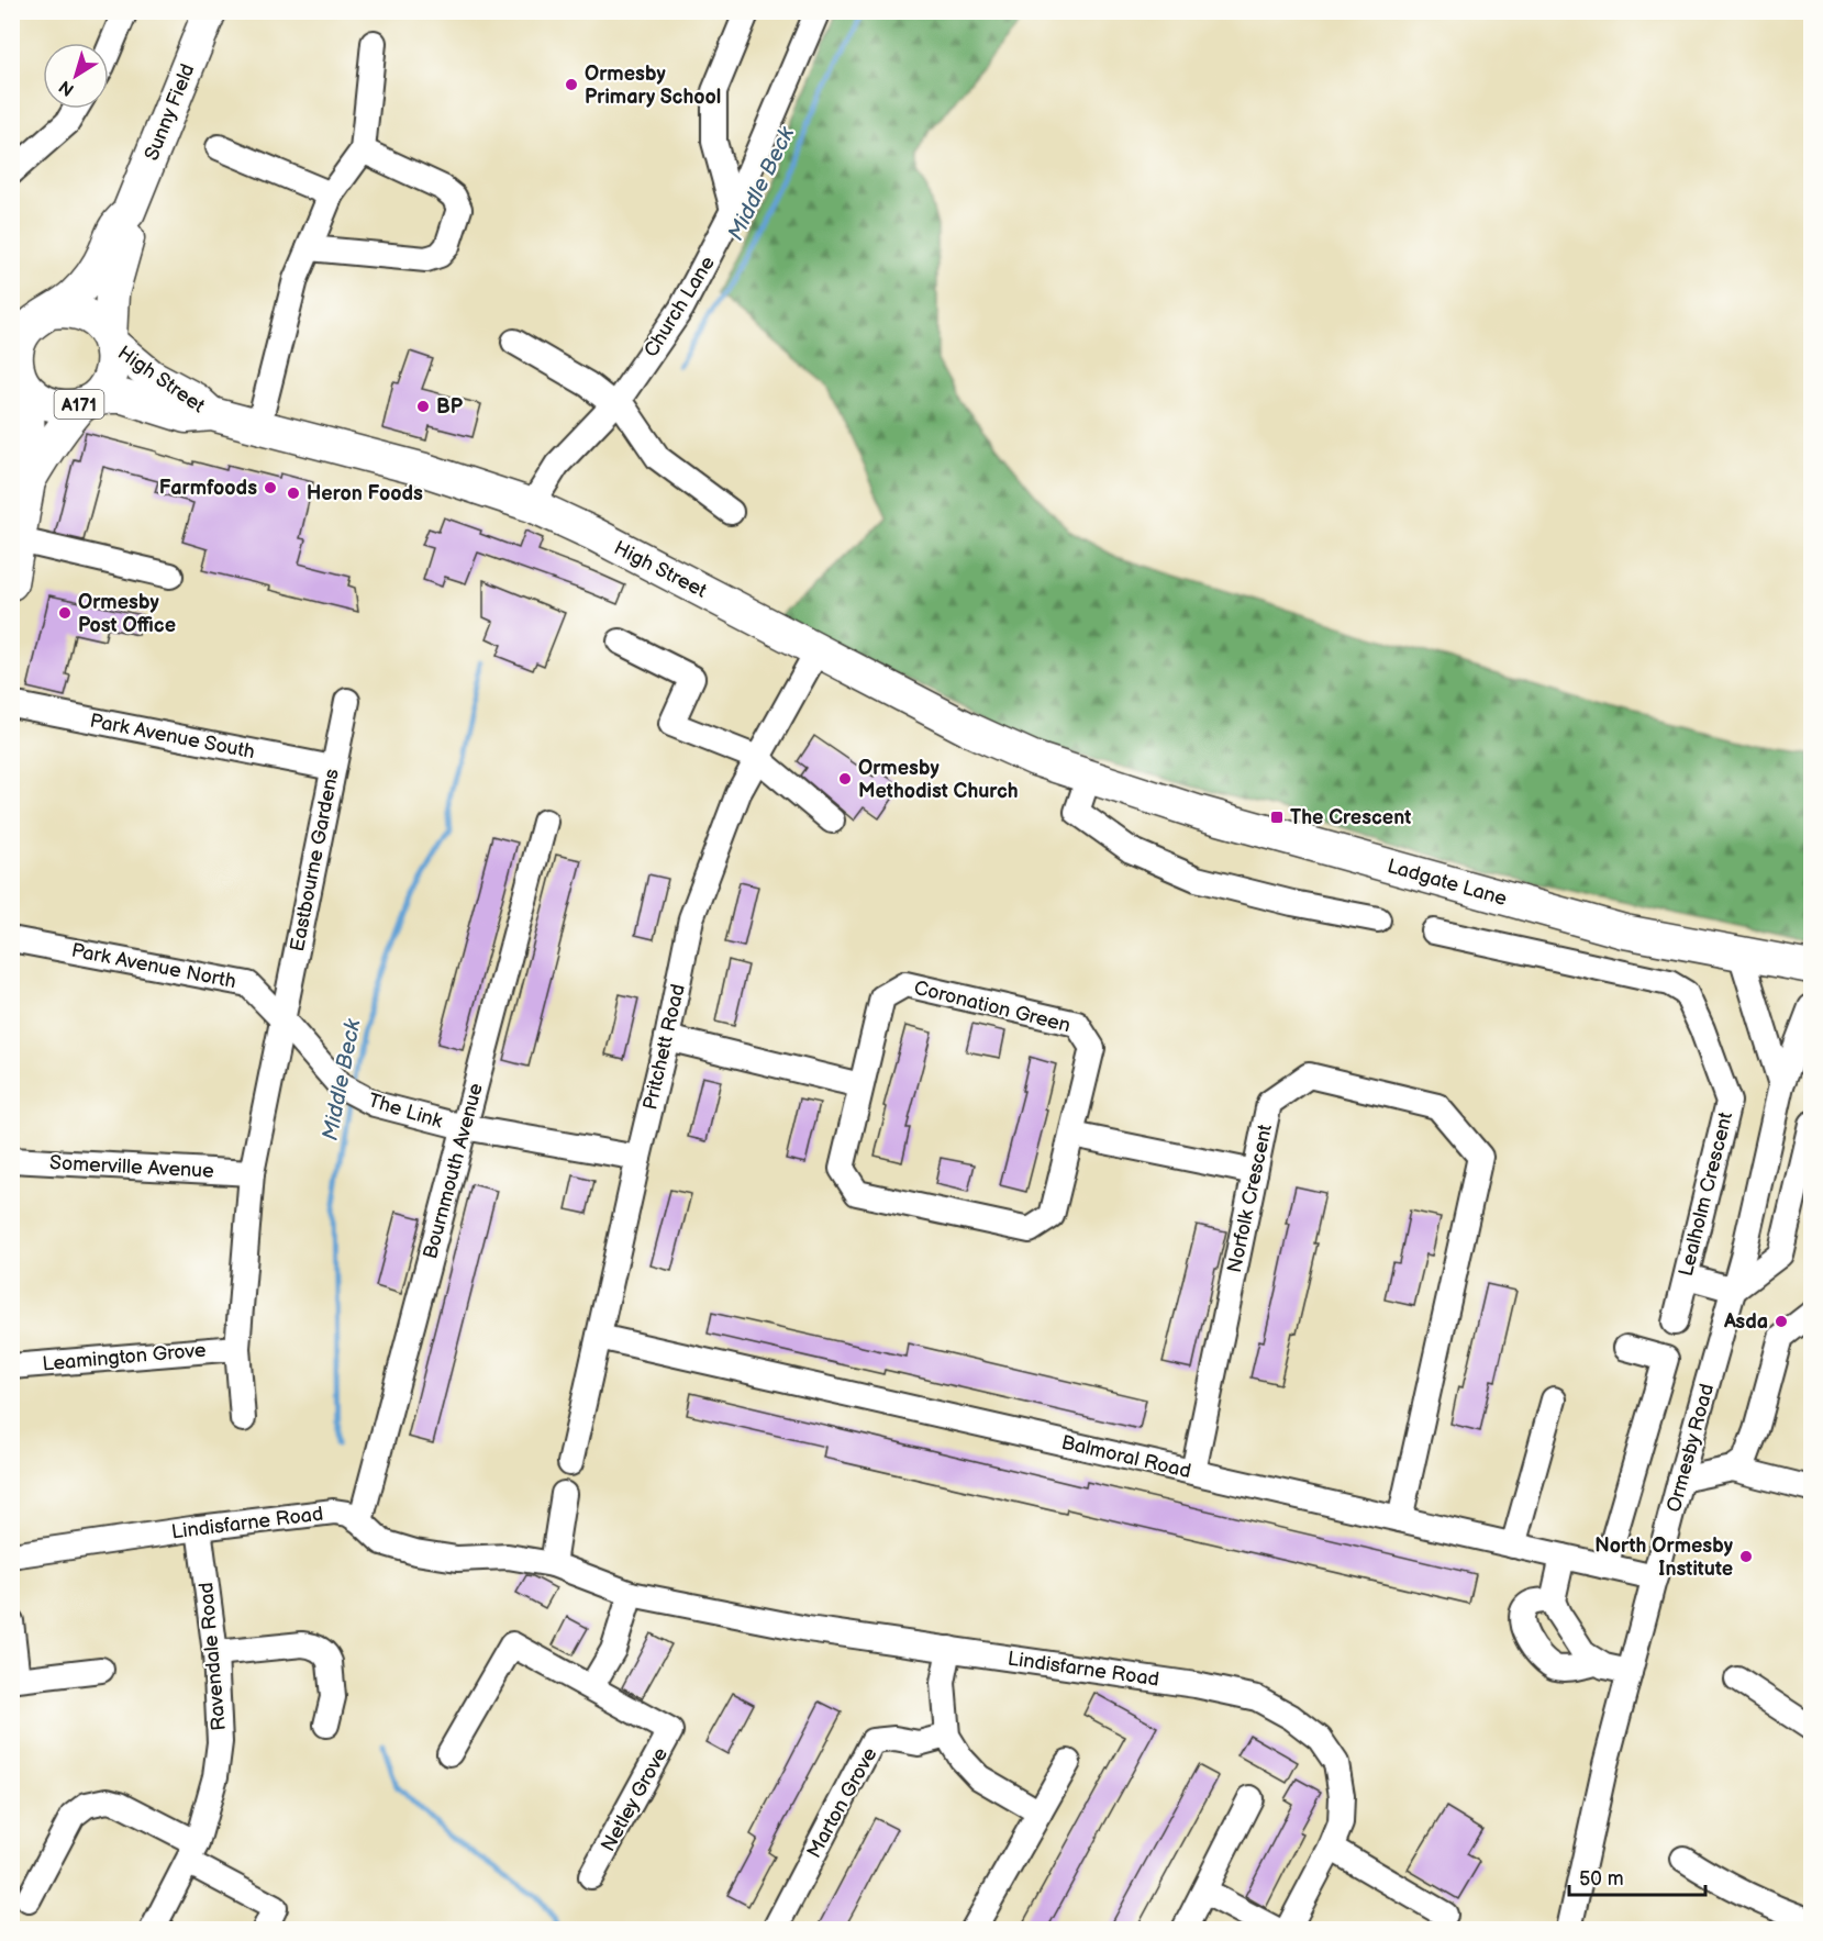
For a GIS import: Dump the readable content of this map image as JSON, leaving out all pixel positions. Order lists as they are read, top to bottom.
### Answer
{
  "streets": {
    "main road": [
      "Sunny Field",
      "High Street",
      "A171",
      "Ladgate Lane"
    ],
    "street": [
      "Church Lane",
      "Park Avenue South",
      "Eastbourne Gardens",
      "Park Avenue North",
      "Coronation Green",
      "Pritchett Road",
      "The Link",
      "Somerville Avenue",
      "Bournmouth Avenue",
      "Lealholm Crescent",
      "Norfolk Crescent",
      "Leamington Grove",
      "Ormesby Road",
      "Balmoral Road",
      "Lindisfarne Road",
      "Ravendale Road",
      "Netley Grove",
      "Marton Grove"
    ]
  },
  "crossings": [
    ["Sunny Field", "High Street"],
    ["Sunny Field", "A171"],
    ["Church Lane", "High Street"],
    ["High Street", "A171"],
    ["High Street", "Ladgate Lane"],
    ["High Street", "Pritchett Road"],
    ["Park Avenue South", "Eastbourne Gardens"],
    ["Eastbourne Gardens", "Park Avenue North"],
    ["Eastbourne Gardens", "The Link"],
    ["Eastbourne Gardens", "Somerville Avenue"],
    ["Park Avenue North", "The Link"],
    ["Pritchett Road", "The Link"],
    ["Pritchett Road", "Balmoral Road"],
    ["The Link", "Bournmouth Avenue"],
    ["Bournmouth Avenue", "Lindisfarne Road"],
    ["Norfolk Crescent", "Balmoral Road"],
    ["Ormesby Road", "Balmoral Road"],
    ["Lindisfarne Road", "Ravendale Road"]
  ],
  "water": ["Middle Beck"],
  "places": {
    "other": [
      "Ormesby Primary School",
      "BP",
      "Farmfoods",
      "Heron Foods",
      "Ormesby Post Office",
      "Ormesby Methodist Church",
      "Asda",
      "North Ormesby Institute"
    ],
    "transit": ["The Crescent"]
  },
  "scale_bar": "50 m",
  "north": "bottom left"
}
